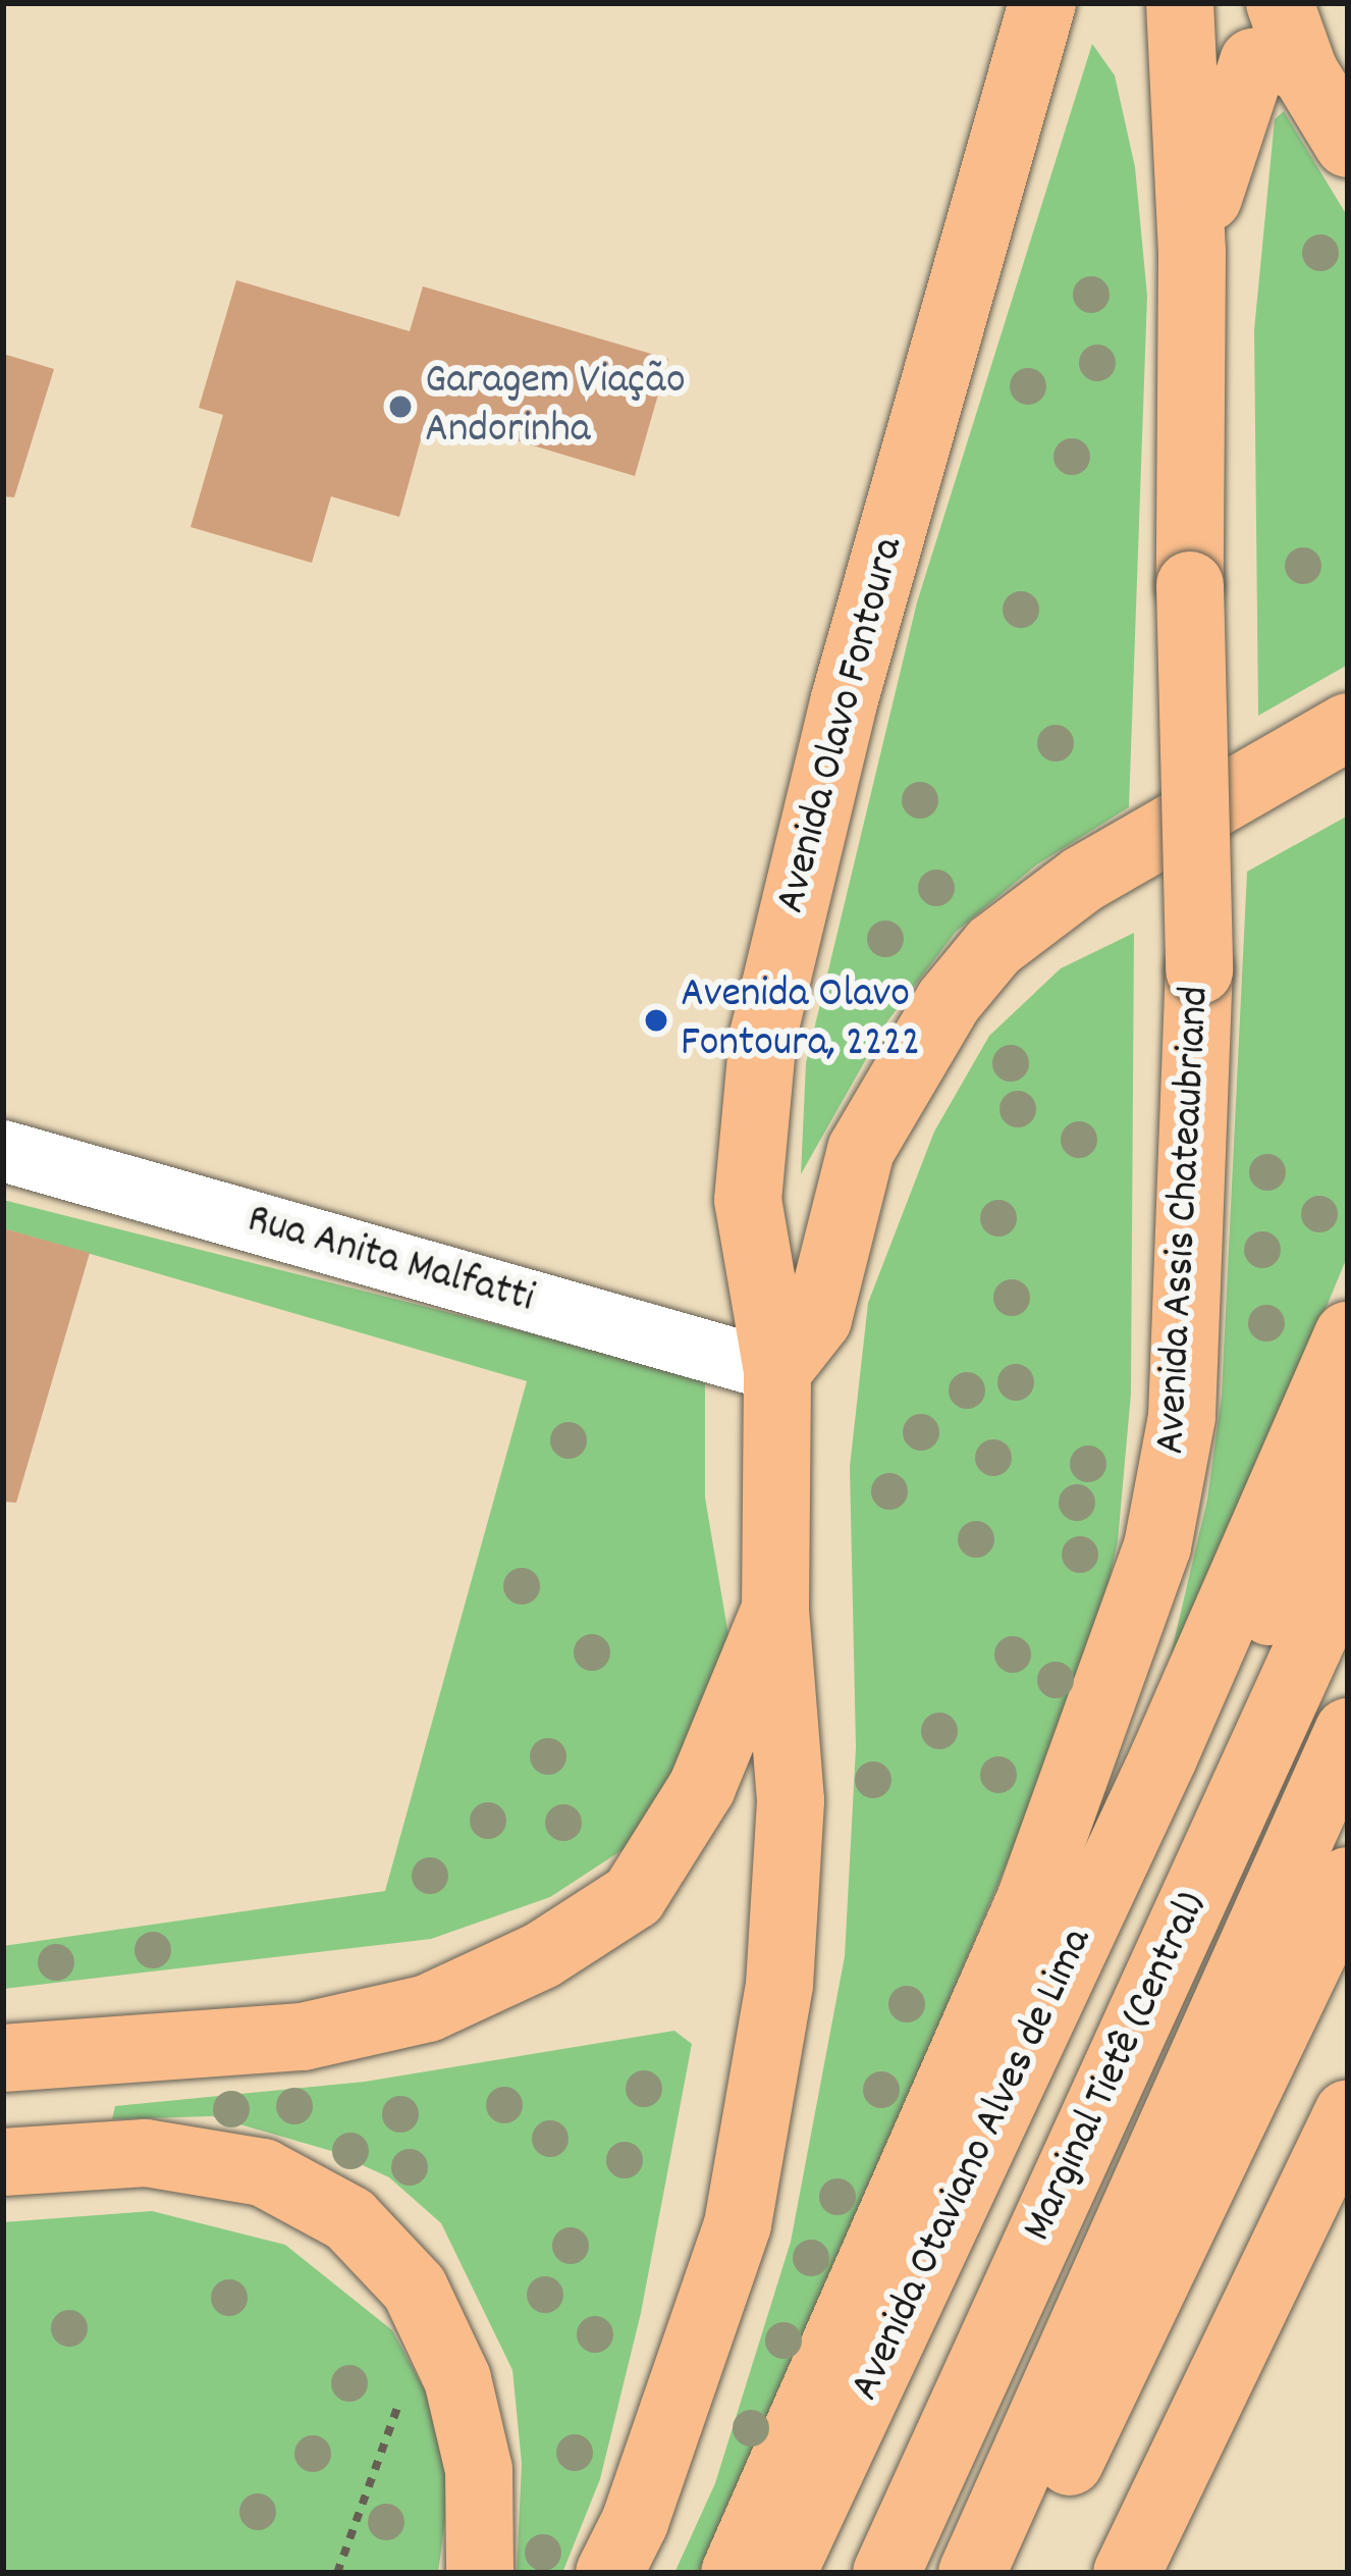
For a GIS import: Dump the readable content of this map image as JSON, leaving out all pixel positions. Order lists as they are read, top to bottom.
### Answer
{
  "streets": {
    "main road": [
      "Avenida Olavo Fontoura",
      "Avenida Assis Chateaubriand",
      "Marginal Tietê (Central)",
      "Avenida Otaviano Alves de Lima"
    ],
    "street": ["Rua Anita Malfatti"]
  },
  "crossings": [
    ["Avenida Olavo Fontoura", "Rua Anita Malfatti"]
  ],
  "places": ["Garagem Viação Andorinha", "Avenida Olavo Fontoura, 2222"]
}
